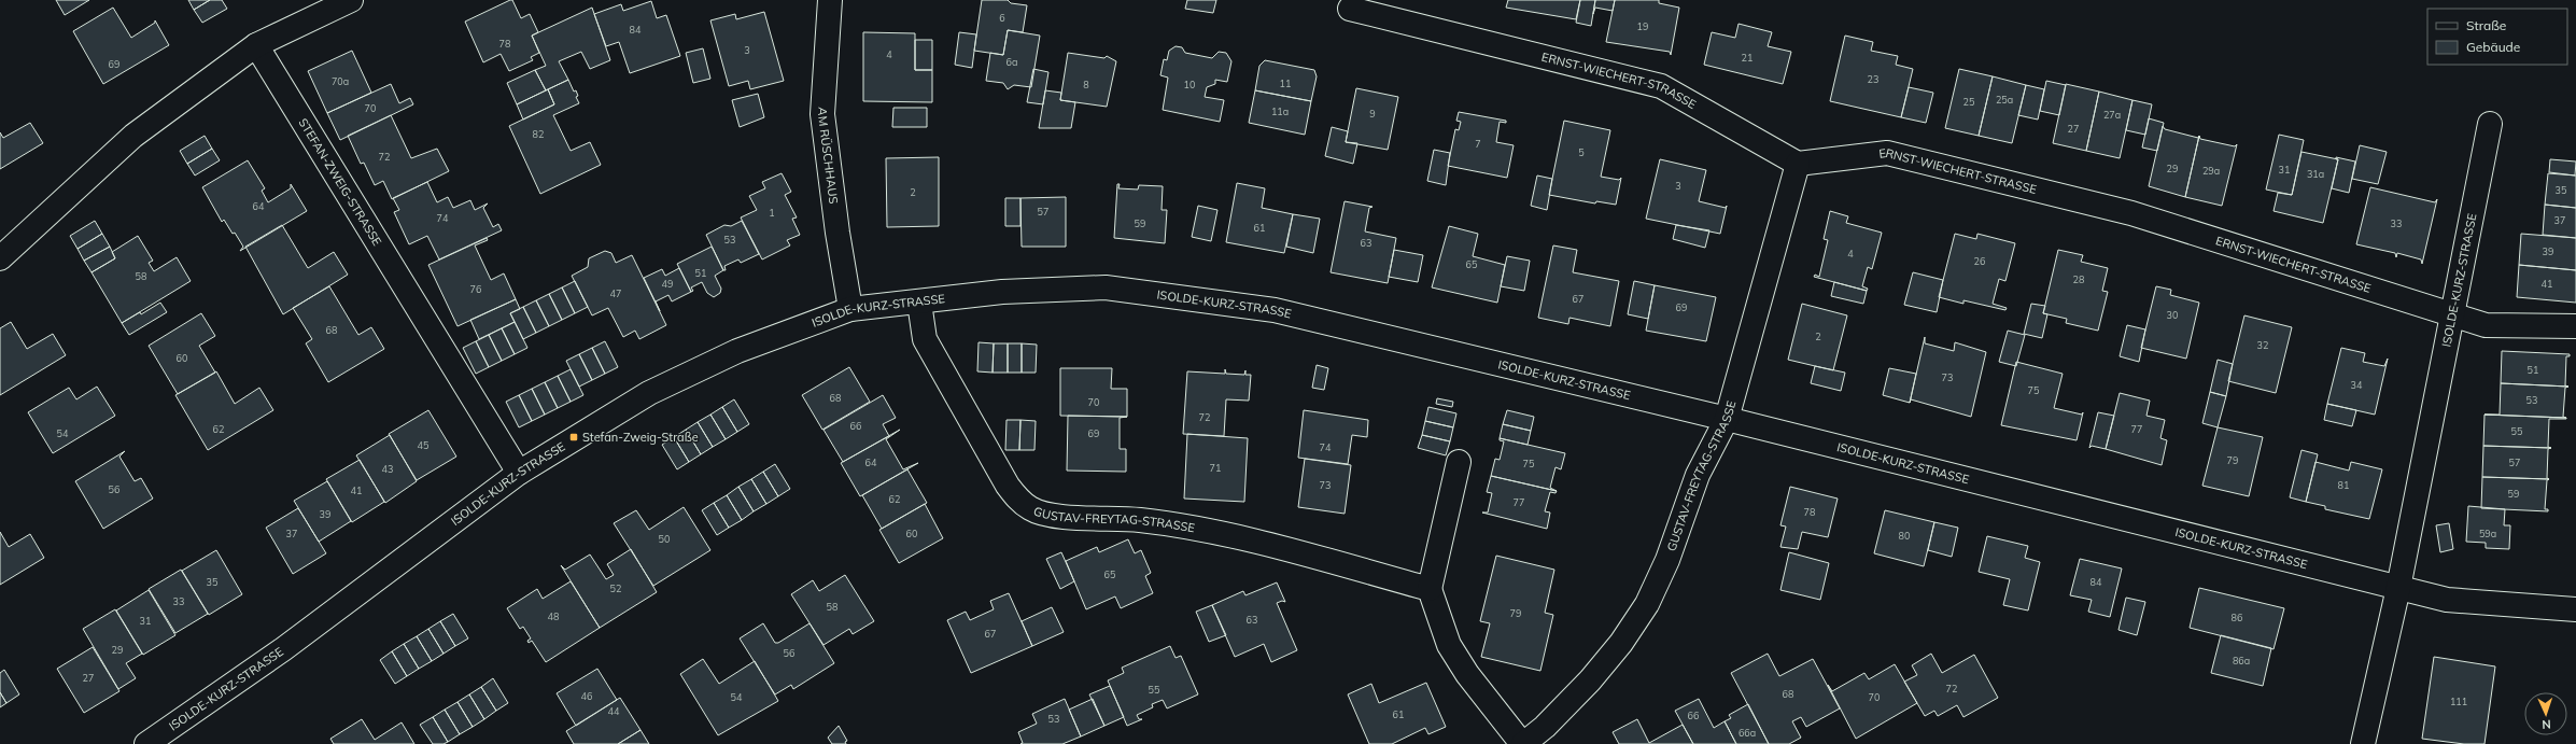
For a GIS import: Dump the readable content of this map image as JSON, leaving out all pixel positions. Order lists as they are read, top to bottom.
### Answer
{
  "streets": {
    "street": [
      "ERNST-WIECHERT-STRASSE",
      "AM RÜSCHHAUS",
      "STEFAN-ZWEIG-STRASSE",
      "ISOLDE-KURZ-STRASSE",
      "GUSTAV-FREYTAG-STRASSE"
    ]
  },
  "crossings": [
    ["ERNST-WIECHERT-STRASSE", "ISOLDE-KURZ-STRASSE"],
    ["ERNST-WIECHERT-STRASSE", "GUSTAV-FREYTAG-STRASSE"],
    ["AM RÜSCHHAUS", "ISOLDE-KURZ-STRASSE"],
    ["STEFAN-ZWEIG-STRASSE", "ISOLDE-KURZ-STRASSE"],
    ["ISOLDE-KURZ-STRASSE", "GUSTAV-FREYTAG-STRASSE"]
  ],
  "places": {
    "transit": ["Stefan-Zweig-Straße"]
  },
  "house_numbers": [
    "6",
    "19",
    "84",
    "78",
    "3",
    "4",
    "21",
    "6a",
    "69",
    "23",
    "70a",
    "11",
    "8",
    "10",
    "25a",
    "25",
    "70",
    "11a",
    "9",
    "27a",
    "27",
    "82",
    "7",
    "5",
    "72",
    "29",
    "31",
    "29a",
    "31a",
    "3",
    "35",
    "2",
    "64",
    "57",
    "1",
    "74",
    "37",
    "59",
    "33",
    "61",
    "53",
    "63",
    "39",
    "4",
    "26",
    "65",
    "51",
    "58",
    "28",
    "49",
    "41",
    "76",
    "47",
    "67",
    "69",
    "30",
    "68",
    "2",
    "32",
    "60",
    "51",
    "73",
    "34",
    "75",
    "68",
    "53",
    "70",
    "72",
    "66",
    "62",
    "77",
    "55",
    "54",
    "69",
    "45",
    "74",
    "79",
    "64",
    "57",
    "75",
    "71",
    "43",
    "73",
    "81",
    "56",
    "41",
    "59",
    "62",
    "77",
    "78",
    "39",
    "37",
    "60",
    "59a",
    "80",
    "50",
    "65",
    "35",
    "84",
    "52",
    "33",
    "58",
    "79",
    "48",
    "86",
    "63",
    "31",
    "67",
    "29",
    "56",
    "86a",
    "27",
    "72",
    "55",
    "68",
    "46",
    "54",
    "70",
    "111",
    "44",
    "61",
    "66",
    "53",
    "66a"
  ],
  "legend": ["Straße", "Gebäude"],
  "north": "bottom"
}
